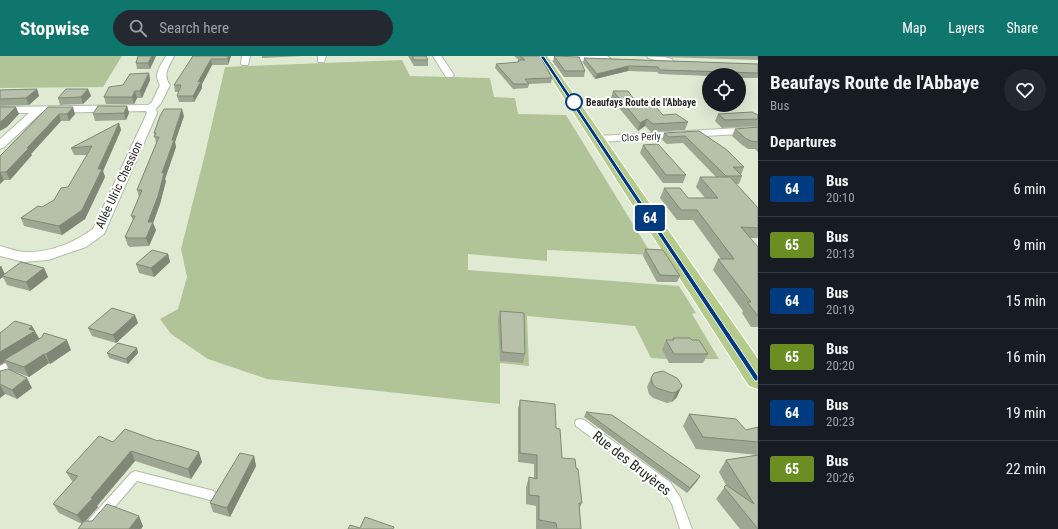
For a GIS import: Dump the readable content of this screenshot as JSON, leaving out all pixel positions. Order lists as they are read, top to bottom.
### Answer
{
  "streets": {
    "street": ["Clos Perly", "Allée Ulric Chession"],
    "lane": ["Rue des Bruyères"]
  },
  "places": ["Beaufays Route de l'Abbaye"],
  "lines": ["bus line 64"],
  "page": {
    "header": "Stopwise",
    "search": "Search here",
    "nav": ["Map", "Layers", "Share"],
    "on_map": "64",
    "heading": [
      ["Beaufays Route de l'Abbaye", "Bus"],
      "Departures"
    ],
    "list": [
      {
        "mark": "64",
        "name": "Bus",
        "note": "20:10",
        "value": "6 min"
      },
      {
        "mark": "65",
        "name": "Bus",
        "note": "20:13",
        "value": "9 min"
      },
      {
        "mark": "64",
        "name": "Bus",
        "note": "20:19",
        "value": "15 min"
      },
      {
        "mark": "65",
        "name": "Bus",
        "note": "20:20",
        "value": "16 min"
      },
      {
        "mark": "64",
        "name": "Bus",
        "note": "20:23",
        "value": "19 min"
      },
      {
        "mark": "65",
        "name": "Bus",
        "note": "20:26",
        "value": "22 min"
      }
    ]
  }
}
